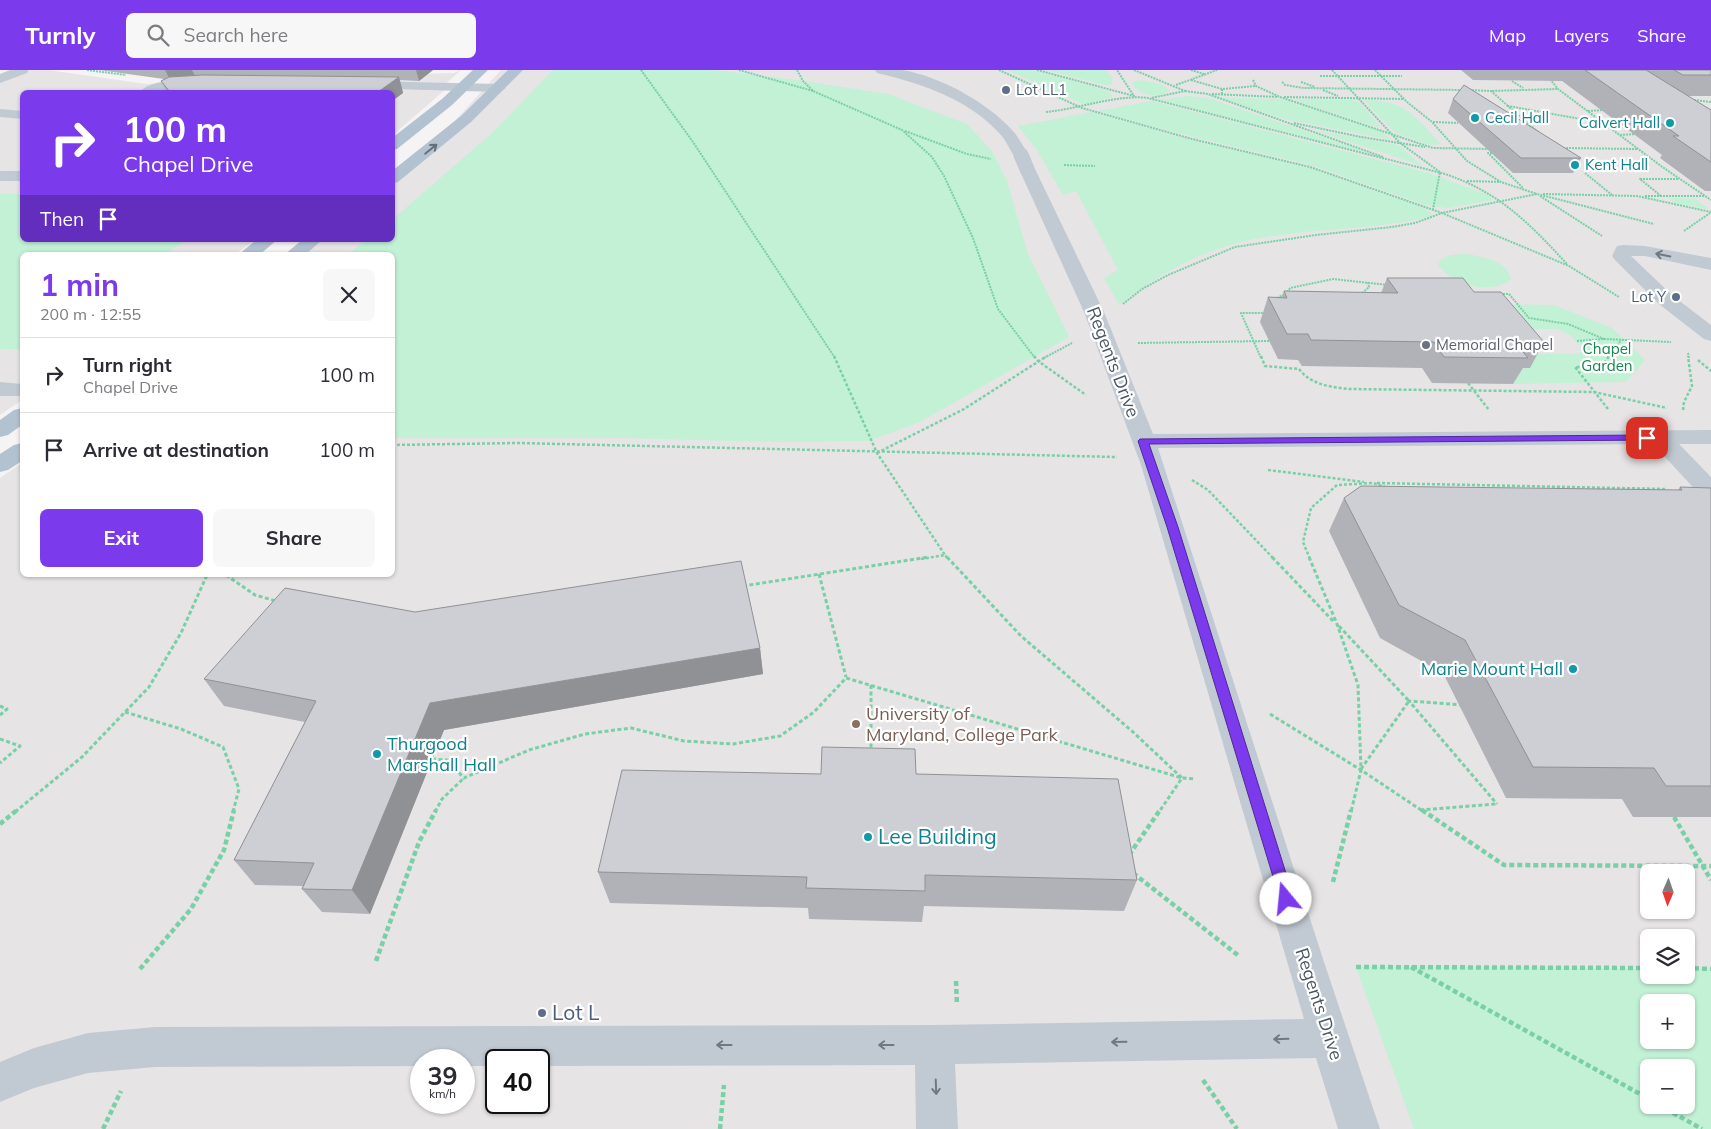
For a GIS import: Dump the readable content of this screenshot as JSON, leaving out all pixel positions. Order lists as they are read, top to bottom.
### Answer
{
  "streets": {
    "street": ["Regents Drive"]
  },
  "parks": ["Chapel Garden"],
  "places": [
    "Lot LL1",
    "Cecil Hall",
    "Calvert Hall",
    "Kent Hall",
    "Lot Y",
    "Memorial Chapel",
    "Marie Mount Hall",
    "University of Maryland, College Park",
    "Thurgood Marshall Hall",
    "Lee Building",
    "Lot L"
  ],
  "north": "bottom",
  "page": {
    "header": "Turnly",
    "search": "Search here",
    "nav": ["Map", "Layers", "Share"],
    "turn": ["100 m", "Chapel Drive"],
    "then": "Then",
    "heading": ["1 min", "200 m · 12:55"],
    "list": [
      {
        "name": "Turn right",
        "note": "Chapel Drive",
        "value": "100 m"
      },
      {
        "name": "Arrive at destination",
        "value": "100 m"
      }
    ],
    "buttons": ["Exit", "Share"],
    "map_buttons": ["+", "−"],
    "speed": "39 km/h",
    "limit": "40"
  }
}
